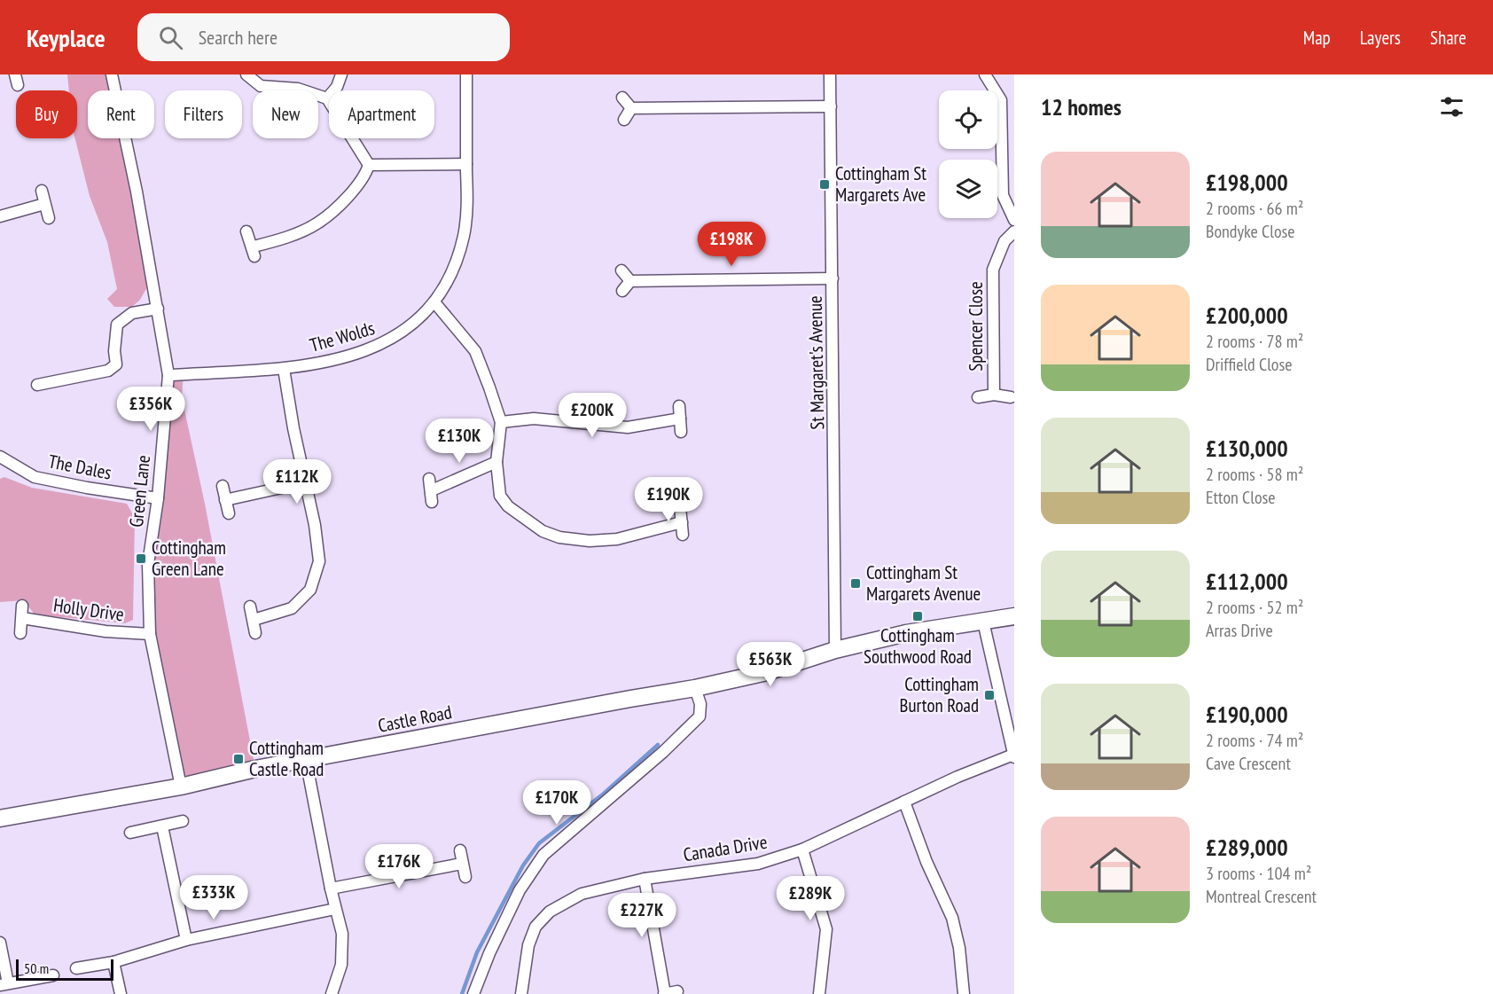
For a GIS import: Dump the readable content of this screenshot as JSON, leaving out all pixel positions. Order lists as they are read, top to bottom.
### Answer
{
  "streets": {
    "street": [
      "Spencer Close",
      "The Wolds",
      "St Margaret's Avenue",
      "The Dales",
      "Green Lane",
      "Holly Drive",
      "Castle Road",
      "Canada Drive"
    ]
  },
  "crossings": [
    ["The Wolds", "Green Lane"],
    ["St Margaret's Avenue", "Castle Road"],
    ["The Dales", "Green Lane"],
    ["Green Lane", "Holly Drive"],
    ["Green Lane", "Castle Road"]
  ],
  "places": {
    "transit": [
      "Cottingham St Margarets Ave",
      "Cottingham Green Lane",
      "Cottingham St Margarets Avenue",
      "Cottingham Southwood Road",
      "Cottingham Burton Road",
      "Cottingham Castle Road"
    ]
  },
  "scale_bar": "50 m",
  "page": {
    "header": "Keyplace",
    "search": "Search here",
    "nav": ["Map", "Layers", "Share"],
    "heading": "12 homes",
    "chip": [
      "Buy",
      "Rent",
      "Filters",
      "New",
      "Apartment"
    ],
    "list": [
      {
        "name": "£198,000",
        "note": "2 rooms · 66 m² · Bondyke Close"
      },
      {
        "name": "£200,000",
        "note": "2 rooms · 78 m² · Driffield Close"
      },
      {
        "name": "£130,000",
        "note": "2 rooms · 58 m² · Etton Close"
      },
      {
        "name": "£112,000",
        "note": "2 rooms · 52 m² · Arras Drive"
      },
      {
        "name": "£190,000",
        "note": "2 rooms · 74 m² · Cave Crescent"
      },
      {
        "name": "£289,000",
        "note": "3 rooms · 104 m² · Montreal Crescent"
      }
    ],
    "price": [
      "£198K",
      "£356K",
      "£200K",
      "£130K",
      "£112K",
      "£190K",
      "£563K",
      "£170K",
      "£176K",
      "£333K",
      "£289K",
      "£227K"
    ],
    "scale": "50 m"
  }
}
